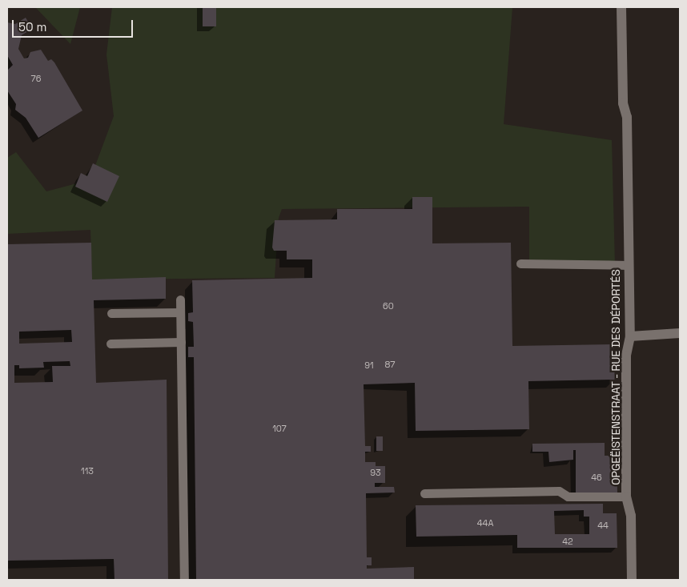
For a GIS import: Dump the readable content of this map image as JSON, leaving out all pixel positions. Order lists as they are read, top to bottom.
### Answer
{
  "streets": {
    "street": ["OPGEËISTENSTRAAT - RUE DES DÉPORTÉS"]
  },
  "house_numbers": [
    "76",
    "60",
    "87",
    "91",
    "107",
    "113",
    "93",
    "46",
    "44A",
    "44",
    "42"
  ],
  "scale_bar": "50 m"
}
